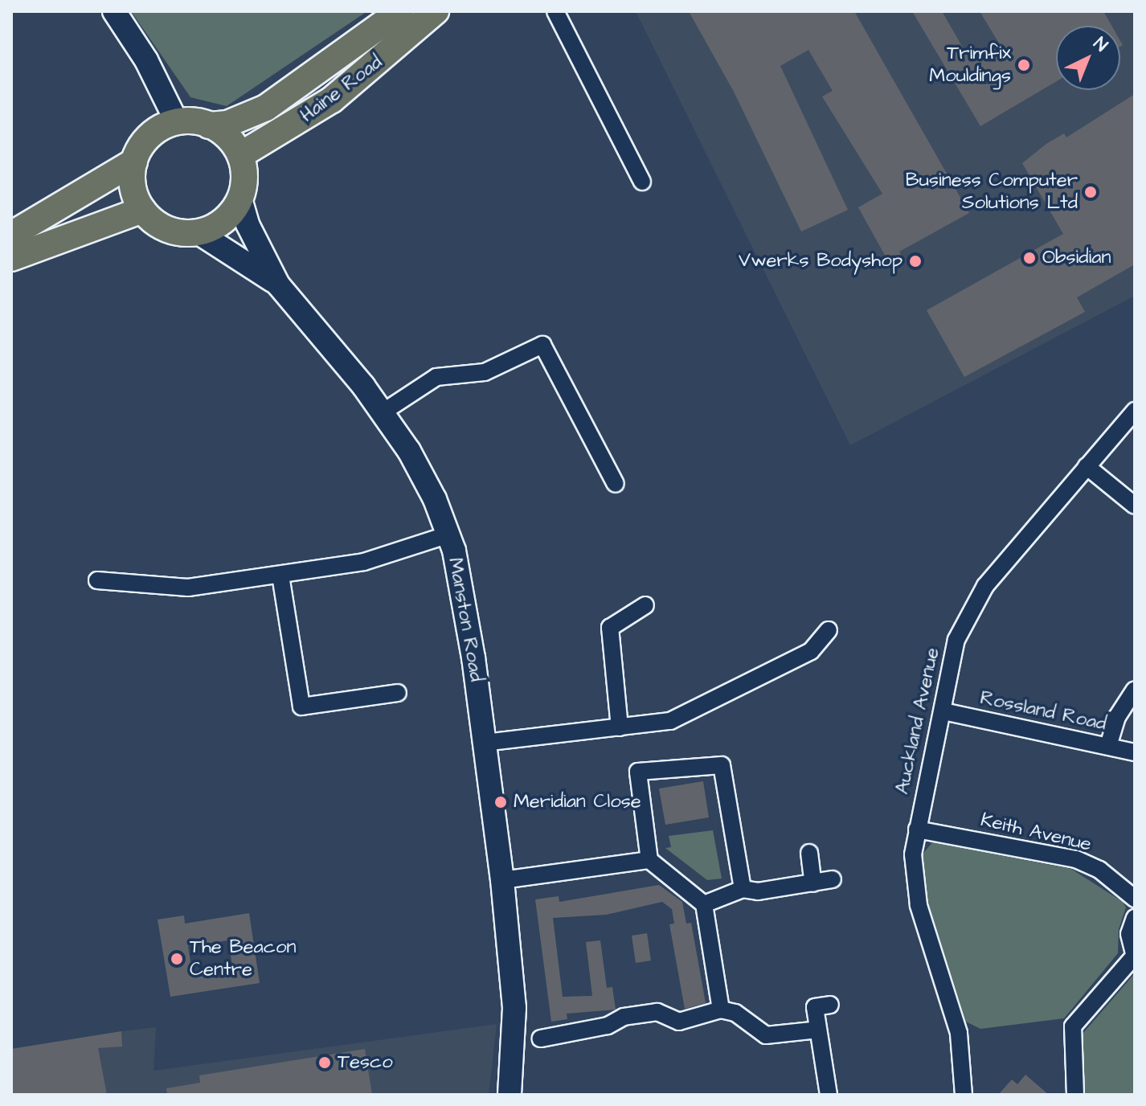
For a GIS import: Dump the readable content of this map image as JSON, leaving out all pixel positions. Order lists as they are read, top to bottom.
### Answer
{
  "streets": {
    "main road": ["Haine Road", "Manston Road"],
    "street": ["Rossland Road", "Auckland Avenue", "Keith Avenue"]
  },
  "crossings": [
    ["Haine Road", "Manston Road"],
    ["Rossland Road", "Auckland Avenue"],
    ["Auckland Avenue", "Keith Avenue"]
  ],
  "places": [
    "Trimfix Mouldings",
    "Business Computer Solutions Ltd",
    "Obsidian",
    "Vwerks Bodyshop",
    "Meridian Close",
    "The Beacon Centre",
    "Tesco"
  ],
  "north": "top right"
}
